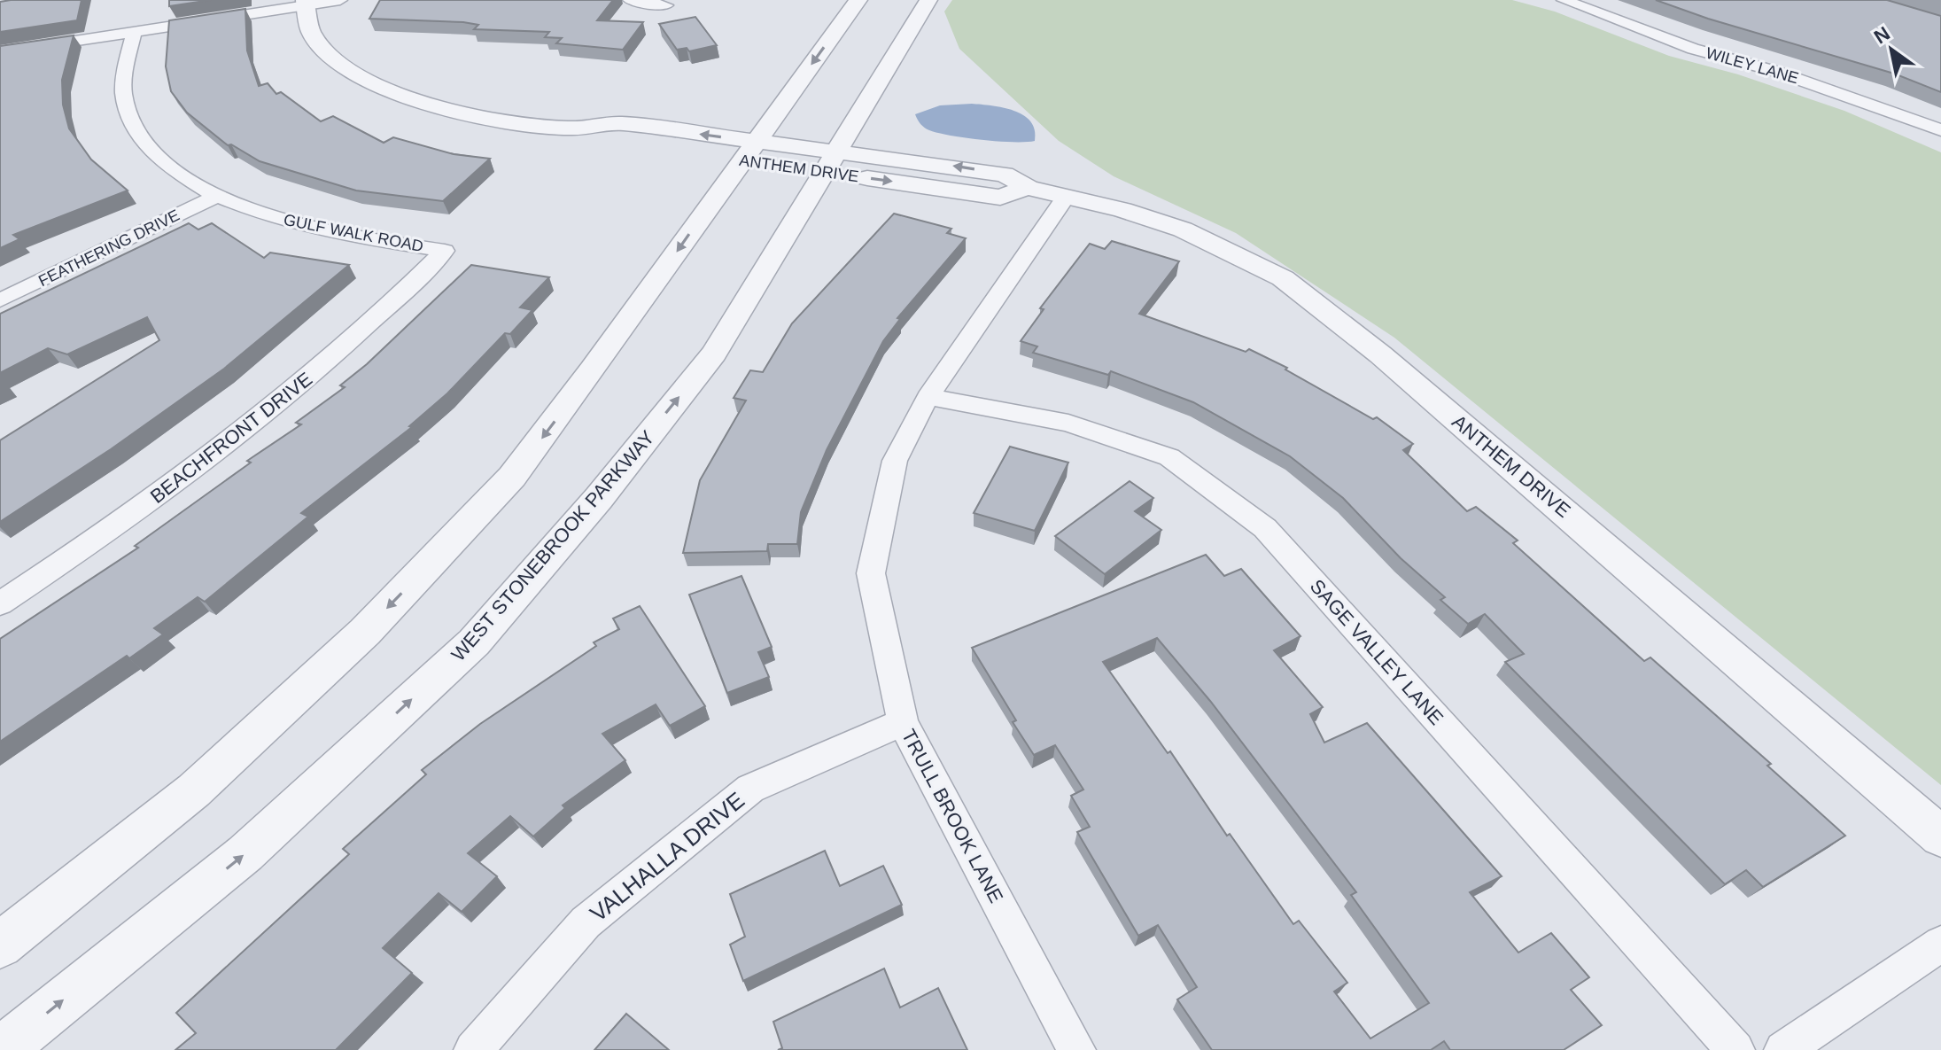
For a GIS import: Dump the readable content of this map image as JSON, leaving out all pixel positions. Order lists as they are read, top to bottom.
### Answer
{
  "streets": {
    "street": [
      "WILEY LANE",
      "ANTHEM DRIVE",
      "GULF WALK ROAD",
      "FEATHERING DRIVE",
      "BEACHFRONT DRIVE",
      "WEST STONEBROOK PARKWAY",
      "SAGE VALLEY LANE",
      "TRULL BROOK LANE",
      "VALHALLA DRIVE"
    ]
  },
  "crossings": [
    ["ANTHEM DRIVE", "WEST STONEBROOK PARKWAY"],
    ["ANTHEM DRIVE", "TRULL BROOK LANE"],
    ["GULF WALK ROAD", "FEATHERING DRIVE"],
    ["GULF WALK ROAD", "BEACHFRONT DRIVE"],
    ["SAGE VALLEY LANE", "TRULL BROOK LANE"],
    ["TRULL BROOK LANE", "VALHALLA DRIVE"]
  ],
  "north": "top left"
}
